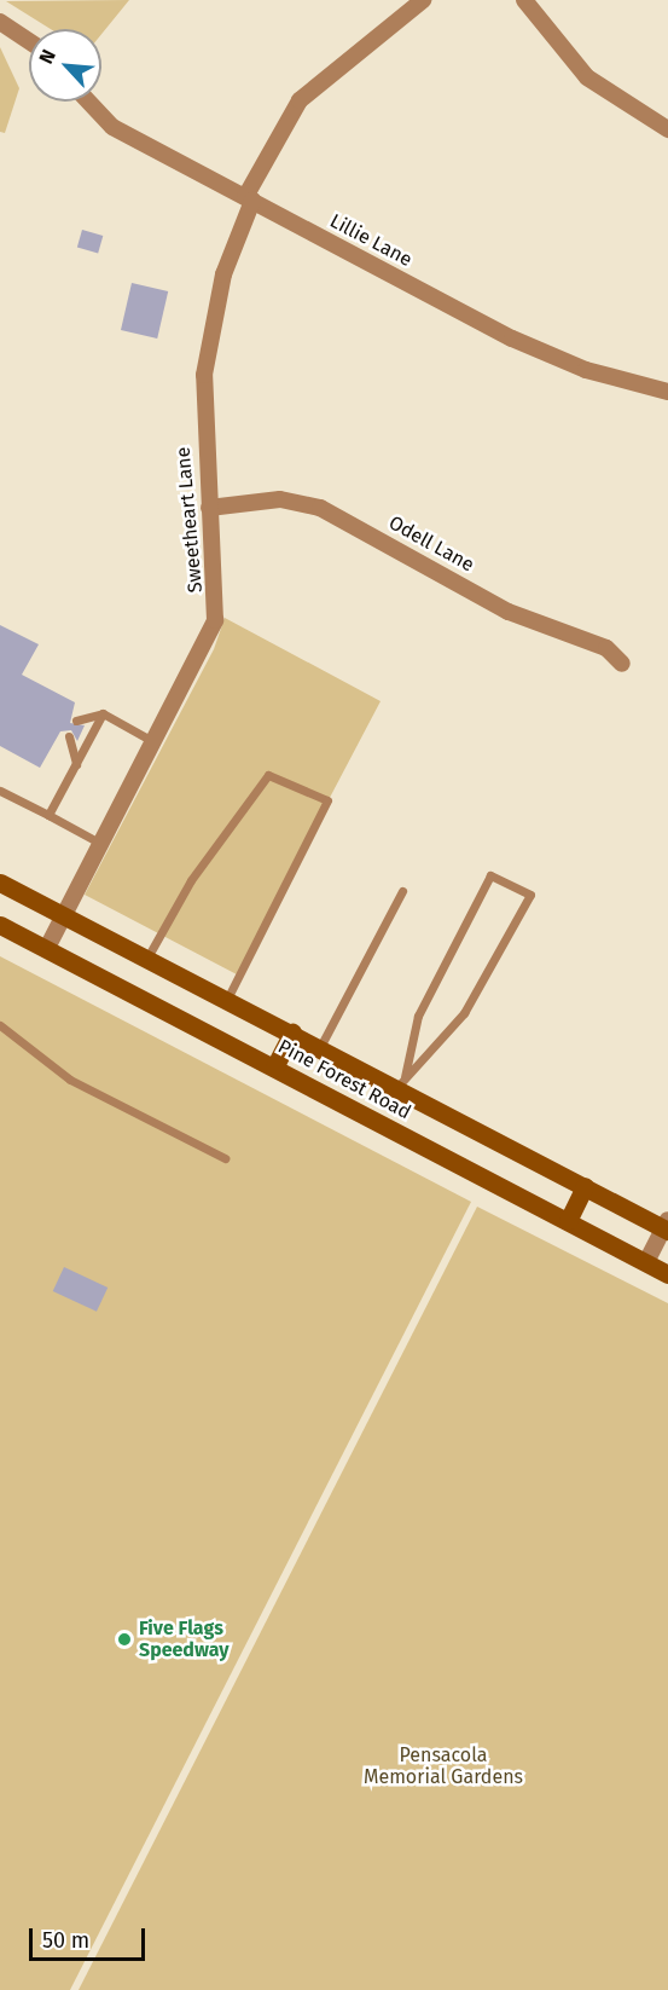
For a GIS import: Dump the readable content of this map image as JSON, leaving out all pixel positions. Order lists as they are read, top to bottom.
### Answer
{
  "streets": {
    "main road": ["Pine Forest Road"],
    "street": ["Lillie Lane", "Sweetheart Lane", "Odell Lane"]
  },
  "crossings": [
    ["Lillie Lane", "Sweetheart Lane"],
    ["Sweetheart Lane", "Odell Lane"],
    ["Sweetheart Lane", "Pine Forest Road"]
  ],
  "parks": ["Pensacola Memorial Gardens"],
  "places": ["Five Flags Speedway"],
  "scale_bar": "50 m",
  "north": "top left"
}
